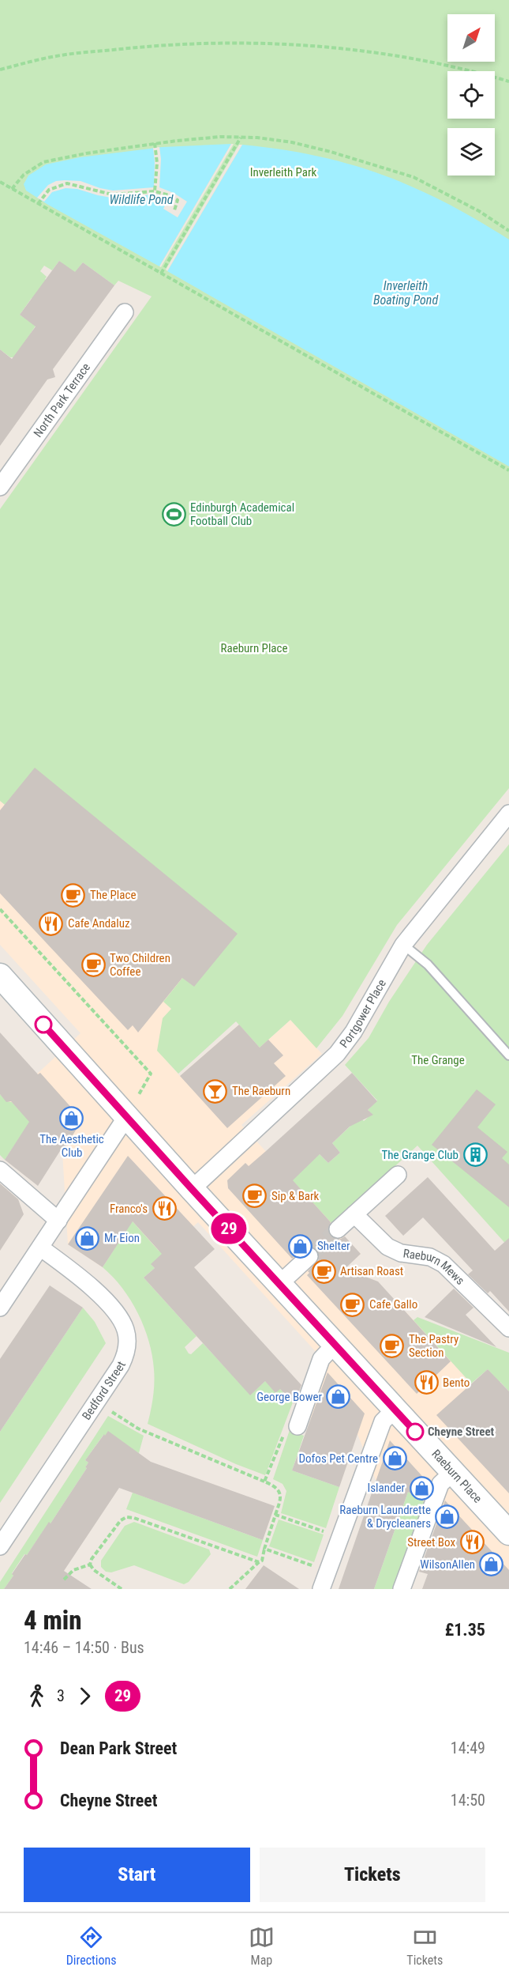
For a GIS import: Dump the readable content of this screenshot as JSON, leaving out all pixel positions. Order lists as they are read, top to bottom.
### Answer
{
  "streets": {
    "main road": ["Raeburn Place"],
    "street": [
      "North Park Terrace",
      "Portgower Place",
      "Raeburn Mews",
      "Bedford Street"
    ]
  },
  "crossings": [
    ["Portgower Place", "Raeburn Place"]
  ],
  "water": ["Wildlife Pond", "Inverleith Boating Pond"],
  "parks": ["Inverleith Park", "Raeburn Place", "The Grange"],
  "places": {
    "sports": ["Edinburgh Academical Football Club"],
    "cafe": [
      "The Place",
      "Two Children Coffee",
      "Sip & Bark",
      "Artisan Roast",
      "Cafe Gallo",
      "The Pastry Section"
    ],
    "restaurant": [
      "Cafe Andaluz",
      "Franco's",
      "Bento",
      "Street Box"
    ],
    "bar": ["The Raeburn"],
    "shop": [
      "The Aesthetic Club",
      "Mr Eion",
      "Shelter",
      "George Bower",
      "Dofos Pet Centre",
      "Islander",
      "Raeburn Laundrette & Drycleaners",
      "WilsonAllen"
    ],
    "building": ["The Grange Club"],
    "other": ["Cheyne Street"]
  },
  "lines": ["bus line 29"],
  "north": "top right",
  "page": {
    "on_map": "29",
    "heading": ["4 min", "14:46 – 14:50 · Bus", "£1.35"],
    "legs": ["3", "29"],
    "list": [
      {
        "name": "Dean Park Street",
        "value": "14:49"
      },
      {
        "name": "Cheyne Street",
        "value": "14:50"
      }
    ],
    "buttons": ["Start", "Tickets"],
    "tabs": ["Directions", "Map", "Tickets"]
  }
}
